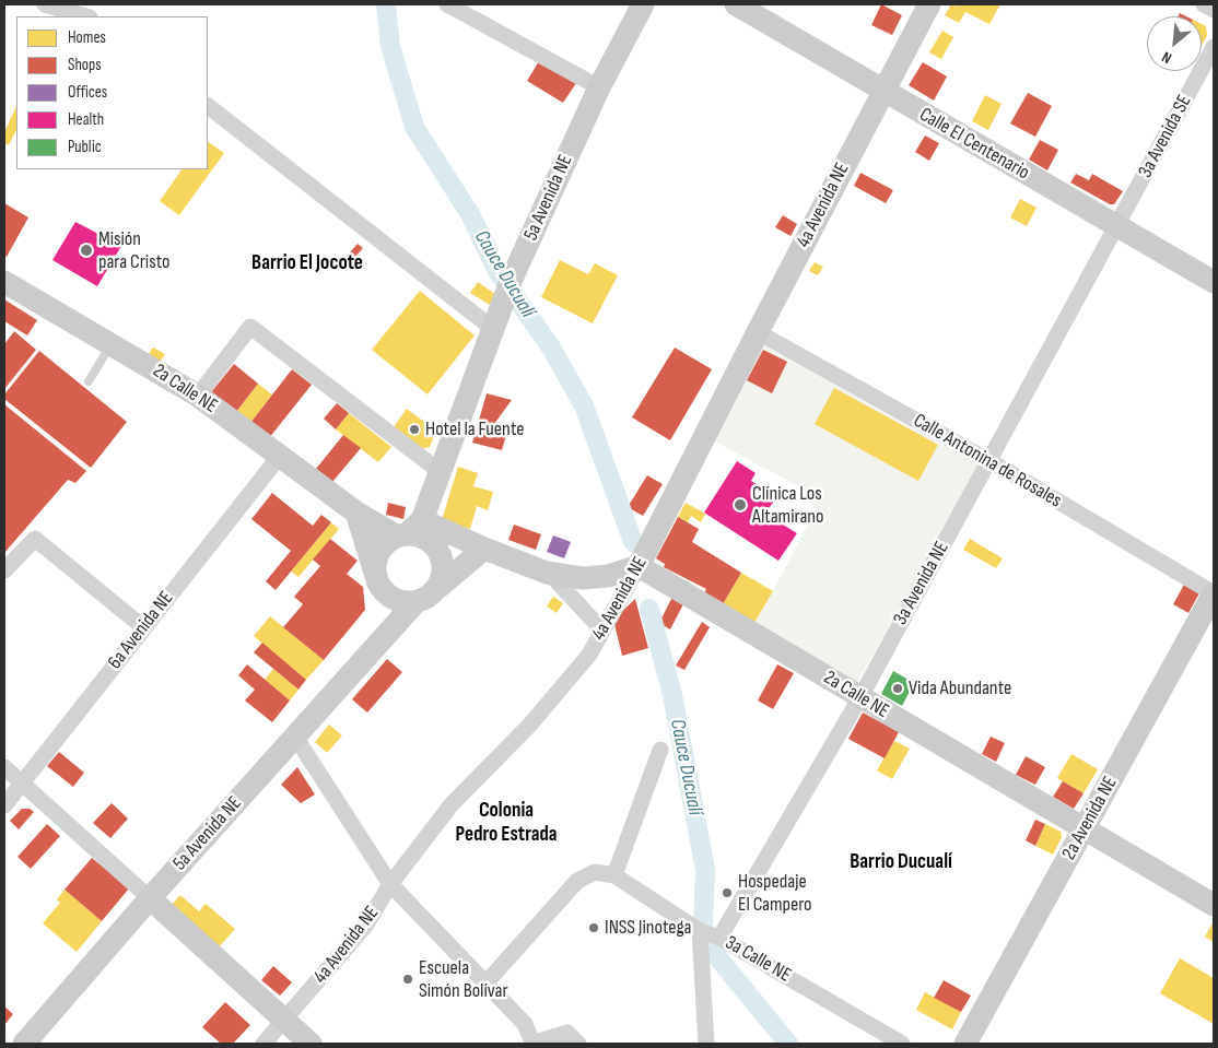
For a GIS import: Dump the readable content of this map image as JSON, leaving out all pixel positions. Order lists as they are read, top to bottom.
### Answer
{
  "streets": {
    "street": [
      "3a Avenida SE",
      "Calle El Centenario",
      "5a Avenida NE",
      "4a Avenida NE",
      "2a Calle NE",
      "Calle Antonina de Rosales",
      "3a Avenida NE",
      "6a Avenida NE",
      "2a Avenida NE",
      "3a Calle NE"
    ]
  },
  "crossings": [
    ["3a Avenida SE", "Calle El Centenario"],
    ["3a Avenida SE", "3a Avenida NE"],
    ["Calle El Centenario", "4a Avenida NE"],
    ["Calle El Centenario", "3a Avenida NE"],
    ["5a Avenida NE", "2a Calle NE"],
    ["4a Avenida NE", "2a Calle NE"],
    ["4a Avenida NE", "Calle Antonina de Rosales"],
    ["2a Calle NE", "3a Avenida NE"],
    ["2a Calle NE", "6a Avenida NE"],
    ["2a Calle NE", "2a Avenida NE"],
    ["Calle Antonina de Rosales", "3a Avenida NE"],
    ["Calle Antonina de Rosales", "2a Avenida NE"],
    ["3a Avenida NE", "3a Calle NE"]
  ],
  "districts": ["Barrio El Jocote", "Colonia Pedro Estrada", "Barrio Ducualí"],
  "water": ["Cauce Ducualí"],
  "places": [
    "Misión para Cristo",
    "Hotel la Fuente",
    "Clínica Los Altamirano",
    "Vida Abundante",
    "Hospedaje El Campero",
    "INSS Jinotega",
    "Escuela Simón Bolívar"
  ],
  "legend": [
    "Homes",
    "Shops",
    "Offices",
    "Health",
    "Public"
  ],
  "north": "bottom left"
}
